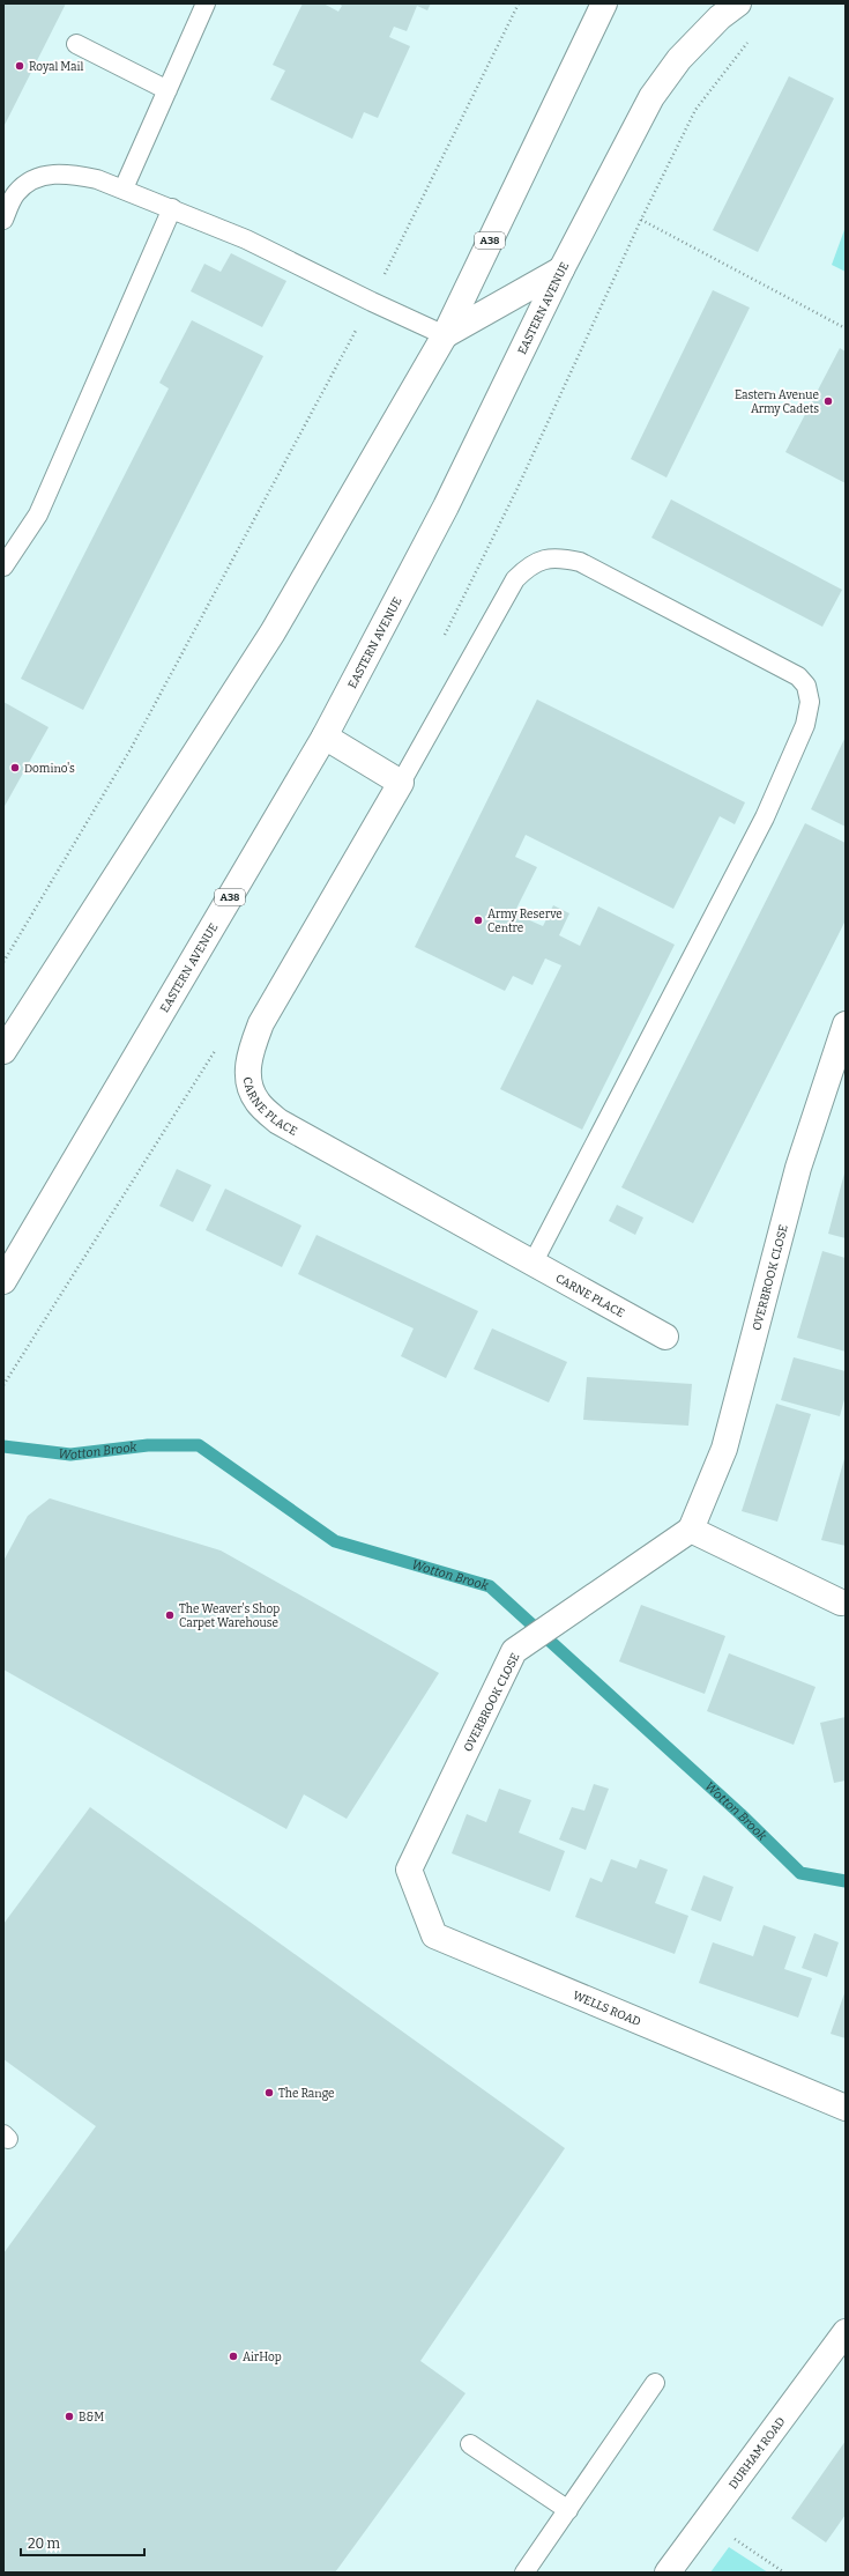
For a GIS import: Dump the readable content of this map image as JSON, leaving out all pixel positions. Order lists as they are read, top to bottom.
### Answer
{
  "streets": {
    "main road": [
      "A38",
      "EASTERN AVENUE",
      "CARNE PLACE",
      "OVERBROOK CLOSE",
      "WELLS ROAD",
      "DURHAM ROAD"
    ]
  },
  "crossings": [
    ["OVERBROOK CLOSE", "WELLS ROAD"]
  ],
  "water": ["Wotton Brook"],
  "places": [
    "Royal Mail",
    "Eastern Avenue Army Cadets",
    "Domino's",
    "Army Reserve Centre",
    "The Weaver's Shop Carpet Warehouse",
    "The Range",
    "AirHop",
    "B&M"
  ],
  "scale_bar": "20 m"
}
